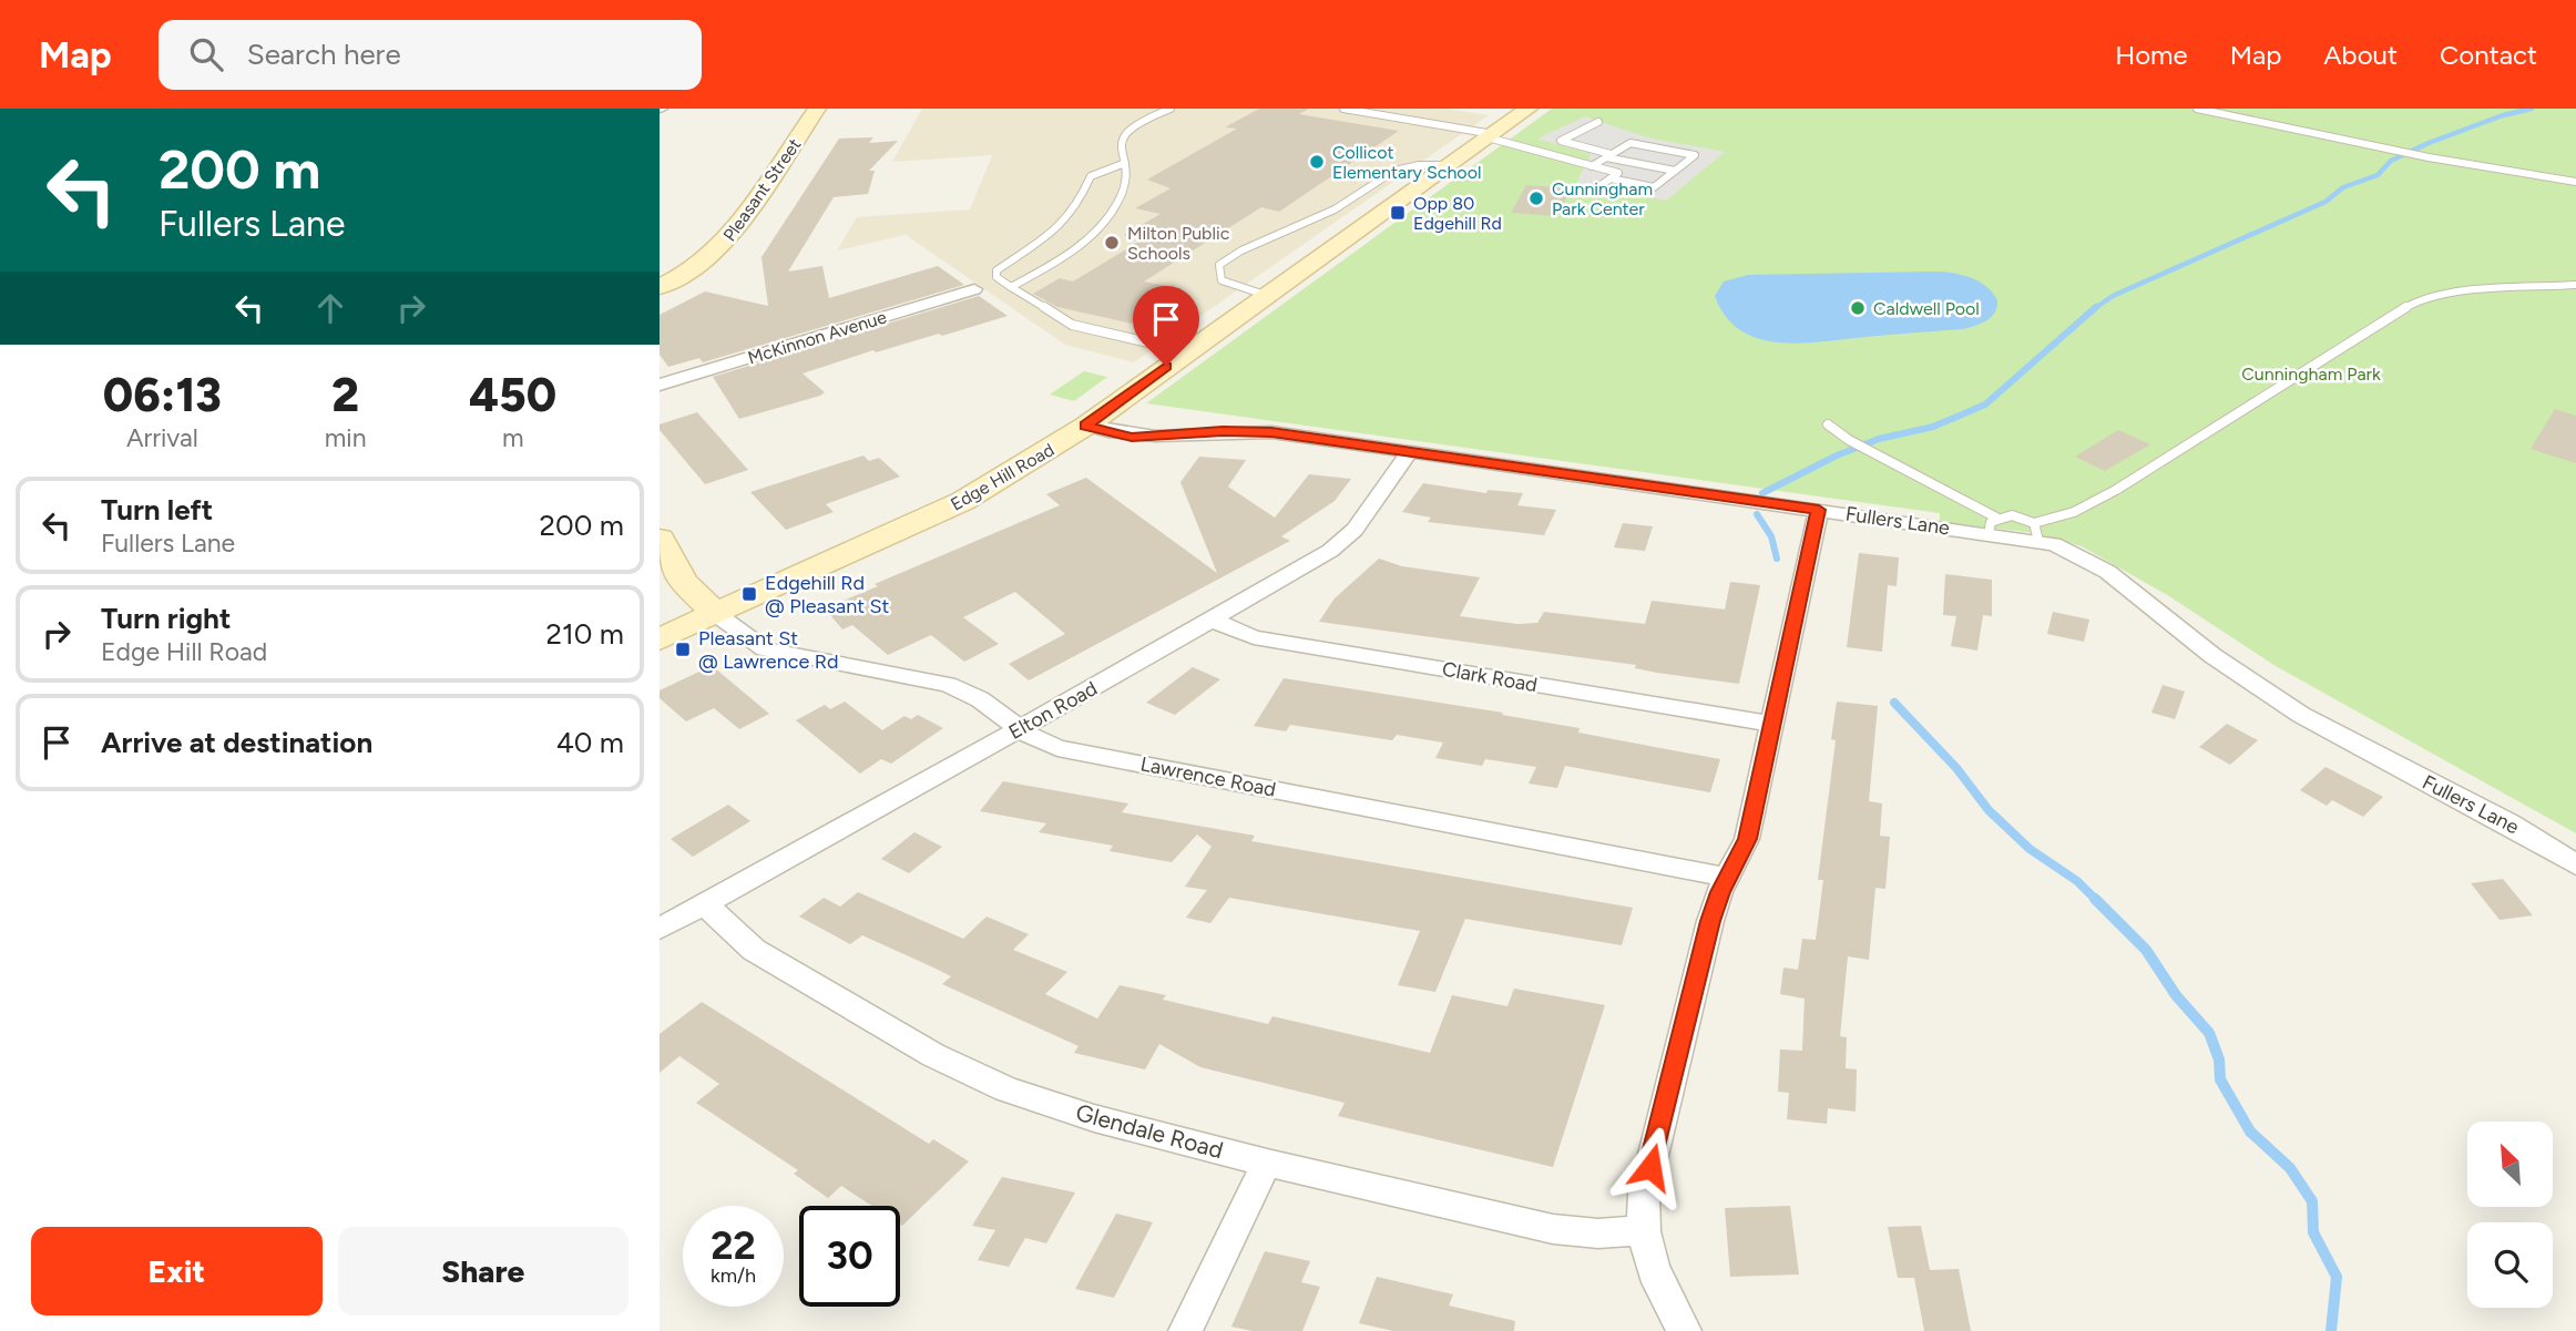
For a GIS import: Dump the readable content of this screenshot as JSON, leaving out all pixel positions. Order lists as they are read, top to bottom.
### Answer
{
  "streets": {
    "street": [
      "Pleasant Street",
      "McKinnon Avenue",
      "Edge Hill Road",
      "Fullers Lane",
      "Clark Road",
      "Elton Road",
      "Lawrence Road",
      "Glendale Road"
    ]
  },
  "crossings": [
    ["Edge Hill Road", "Fullers Lane"],
    ["Edge Hill Road", "Lawrence Road"],
    ["Fullers Lane", "Elton Road"],
    ["Clark Road", "Elton Road"],
    ["Elton Road", "Lawrence Road"],
    ["Elton Road", "Glendale Road"]
  ],
  "parks": ["Cunningham Park"],
  "places": {
    "other": [
      "Collicot Elementary School",
      "Cunningham Park Center",
      "Milton Public Schools",
      "Caldwell Pool"
    ],
    "transit": ["Opp 80 Edgehill Rd", "Edgehill Rd @ Pleasant St", "Pleasant St @ Lawrence Rd"]
  },
  "north": "top left",
  "page": {
    "header": "Map",
    "search": "Search here",
    "nav": [
      "Home",
      "Map",
      "About",
      "Contact"
    ],
    "turn": ["200 m", "Fullers Lane"],
    "eta": [
      "06:13",
      "Arrival",
      "2",
      "min",
      "450",
      "m"
    ],
    "list": [
      {
        "name": "Turn left",
        "note": "Fullers Lane",
        "value": "200 m"
      },
      {
        "name": "Turn right",
        "note": "Edge Hill Road",
        "value": "210 m"
      },
      {
        "name": "Arrive at destination",
        "value": "40 m"
      }
    ],
    "speed": "22 km/h",
    "limit": "30",
    "buttons": ["Exit", "Share"]
  }
}
